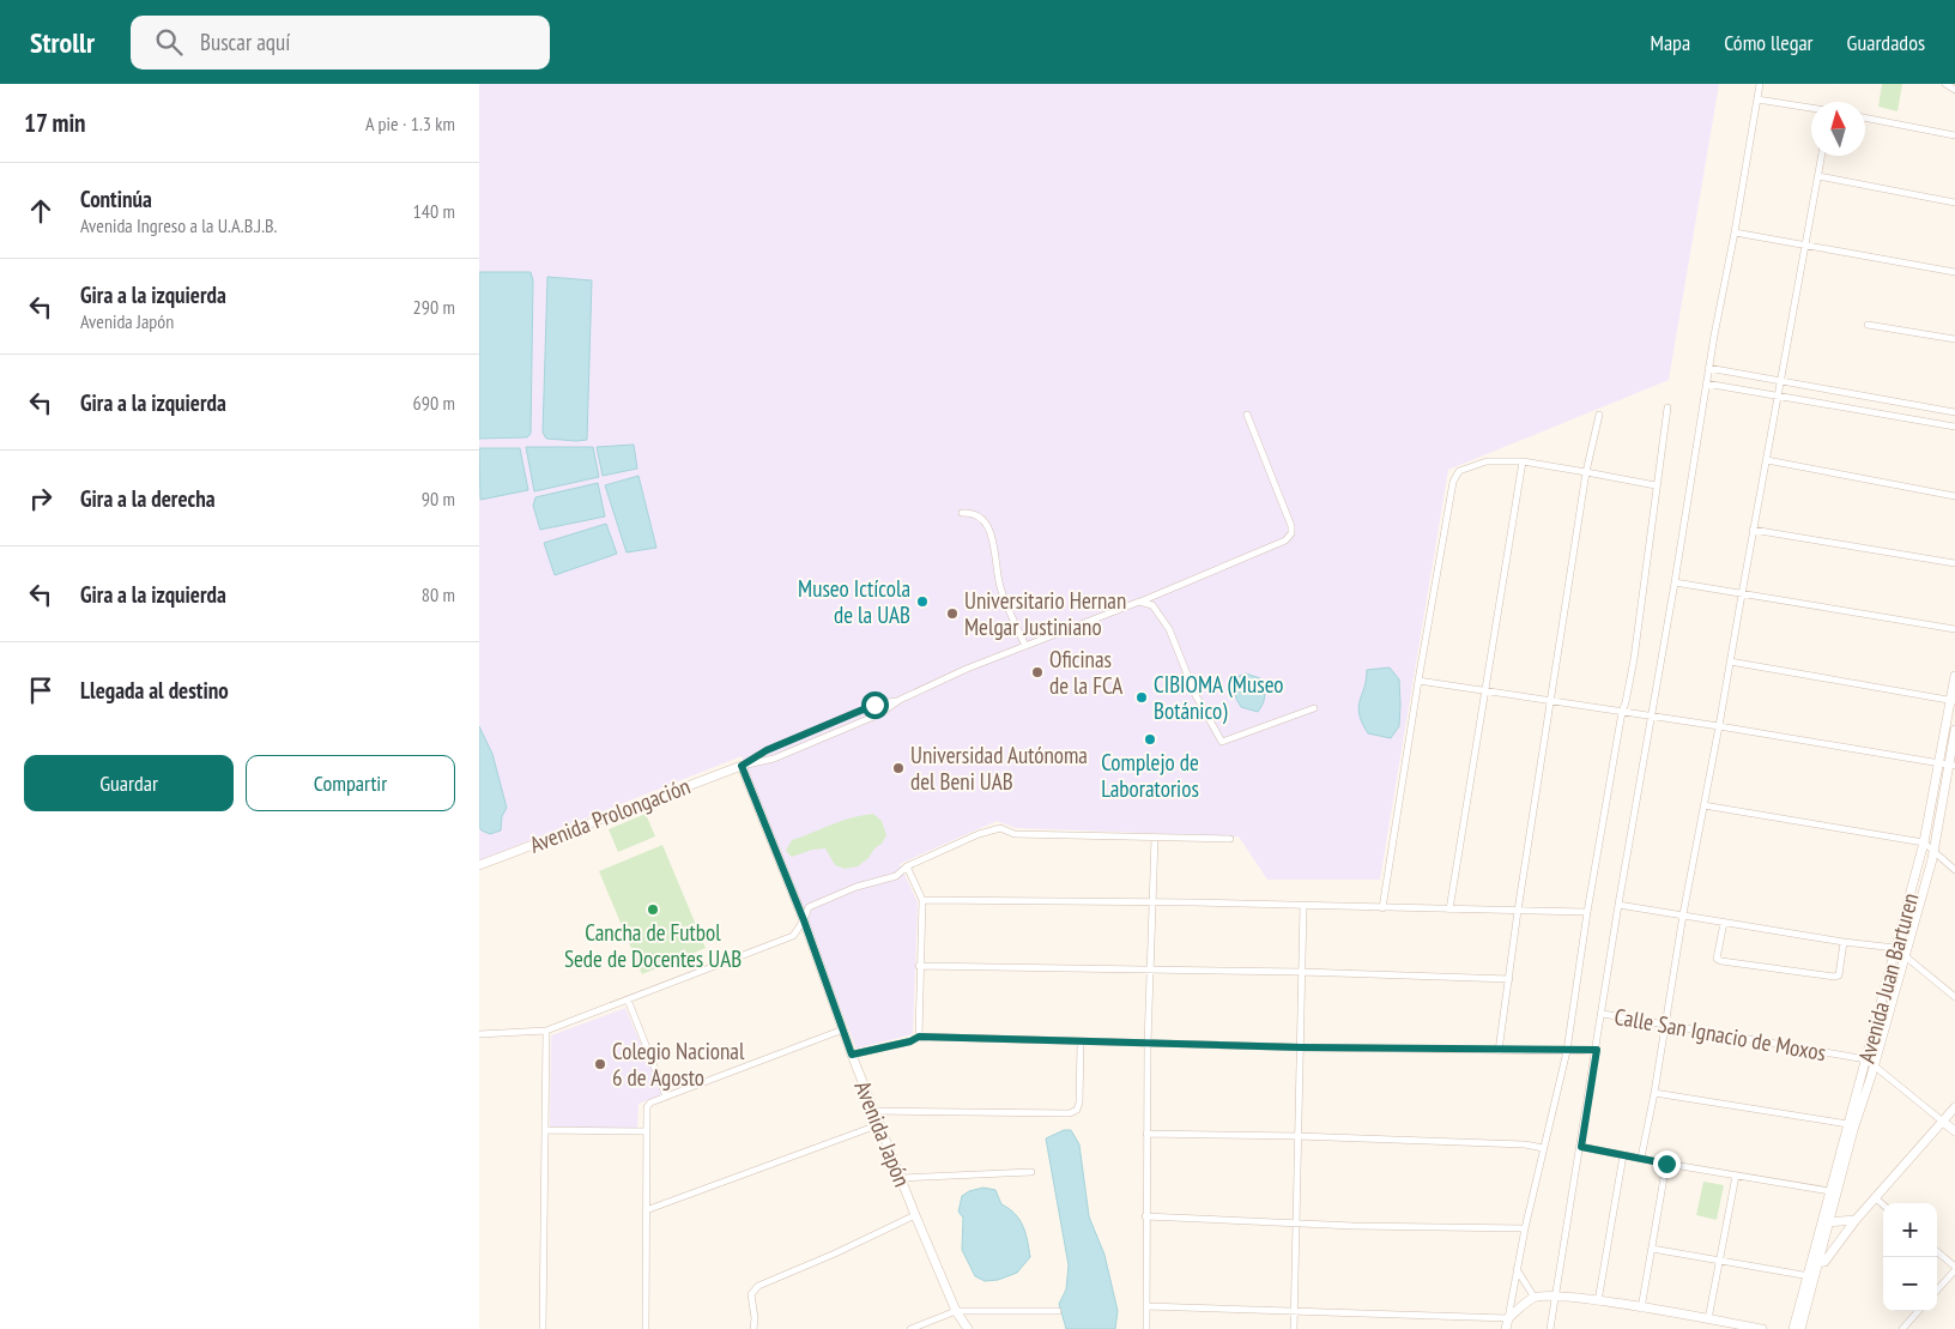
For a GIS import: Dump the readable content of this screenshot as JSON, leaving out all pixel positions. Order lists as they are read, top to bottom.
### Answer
{
  "streets": {
    "street": [
      "Avenida Prolongación",
      "Avenida Juan Barturen",
      "Calle San Ignacio de Moxos",
      "Avenida Japón"
    ]
  },
  "crossings": [
    ["Avenida Prolongación", "Avenida Japón"],
    ["Avenida Juan Barturen", "Calle San Ignacio de Moxos"]
  ],
  "places": [
    "Museo Ictícola de la UAB",
    "Universitario Hernan Melgar Justiniano",
    "Oficinas de la FCA",
    "CIBIOMA (Museo Botánico)",
    "Complejo de Laboratorios",
    "Universidad Autónoma del Beni UAB",
    "Cancha de Futbol Sede de Docentes UAB",
    "Colegio Nacional 6 de Agosto"
  ],
  "north": "top",
  "page": {
    "header": "Strollr",
    "search": "Buscar aquí",
    "nav": ["Mapa", "Cómo llegar", "Guardados"],
    "heading": ["17 min", "A pie · 1.3 km"],
    "list": [
      ["Continúa", "Avenida Ingreso a la U.A.B.J.B.", "140 m"],
      ["Gira a la izquierda", "Avenida Japón", "290 m"],
      ["Gira a la izquierda", "690 m"],
      ["Gira a la derecha", "90 m"],
      ["Gira a la izquierda", "80 m"],
      "Llegada al destino"
    ],
    "buttons": ["Guardar", "Compartir"],
    "map_buttons": ["+", "−"]
  }
}
